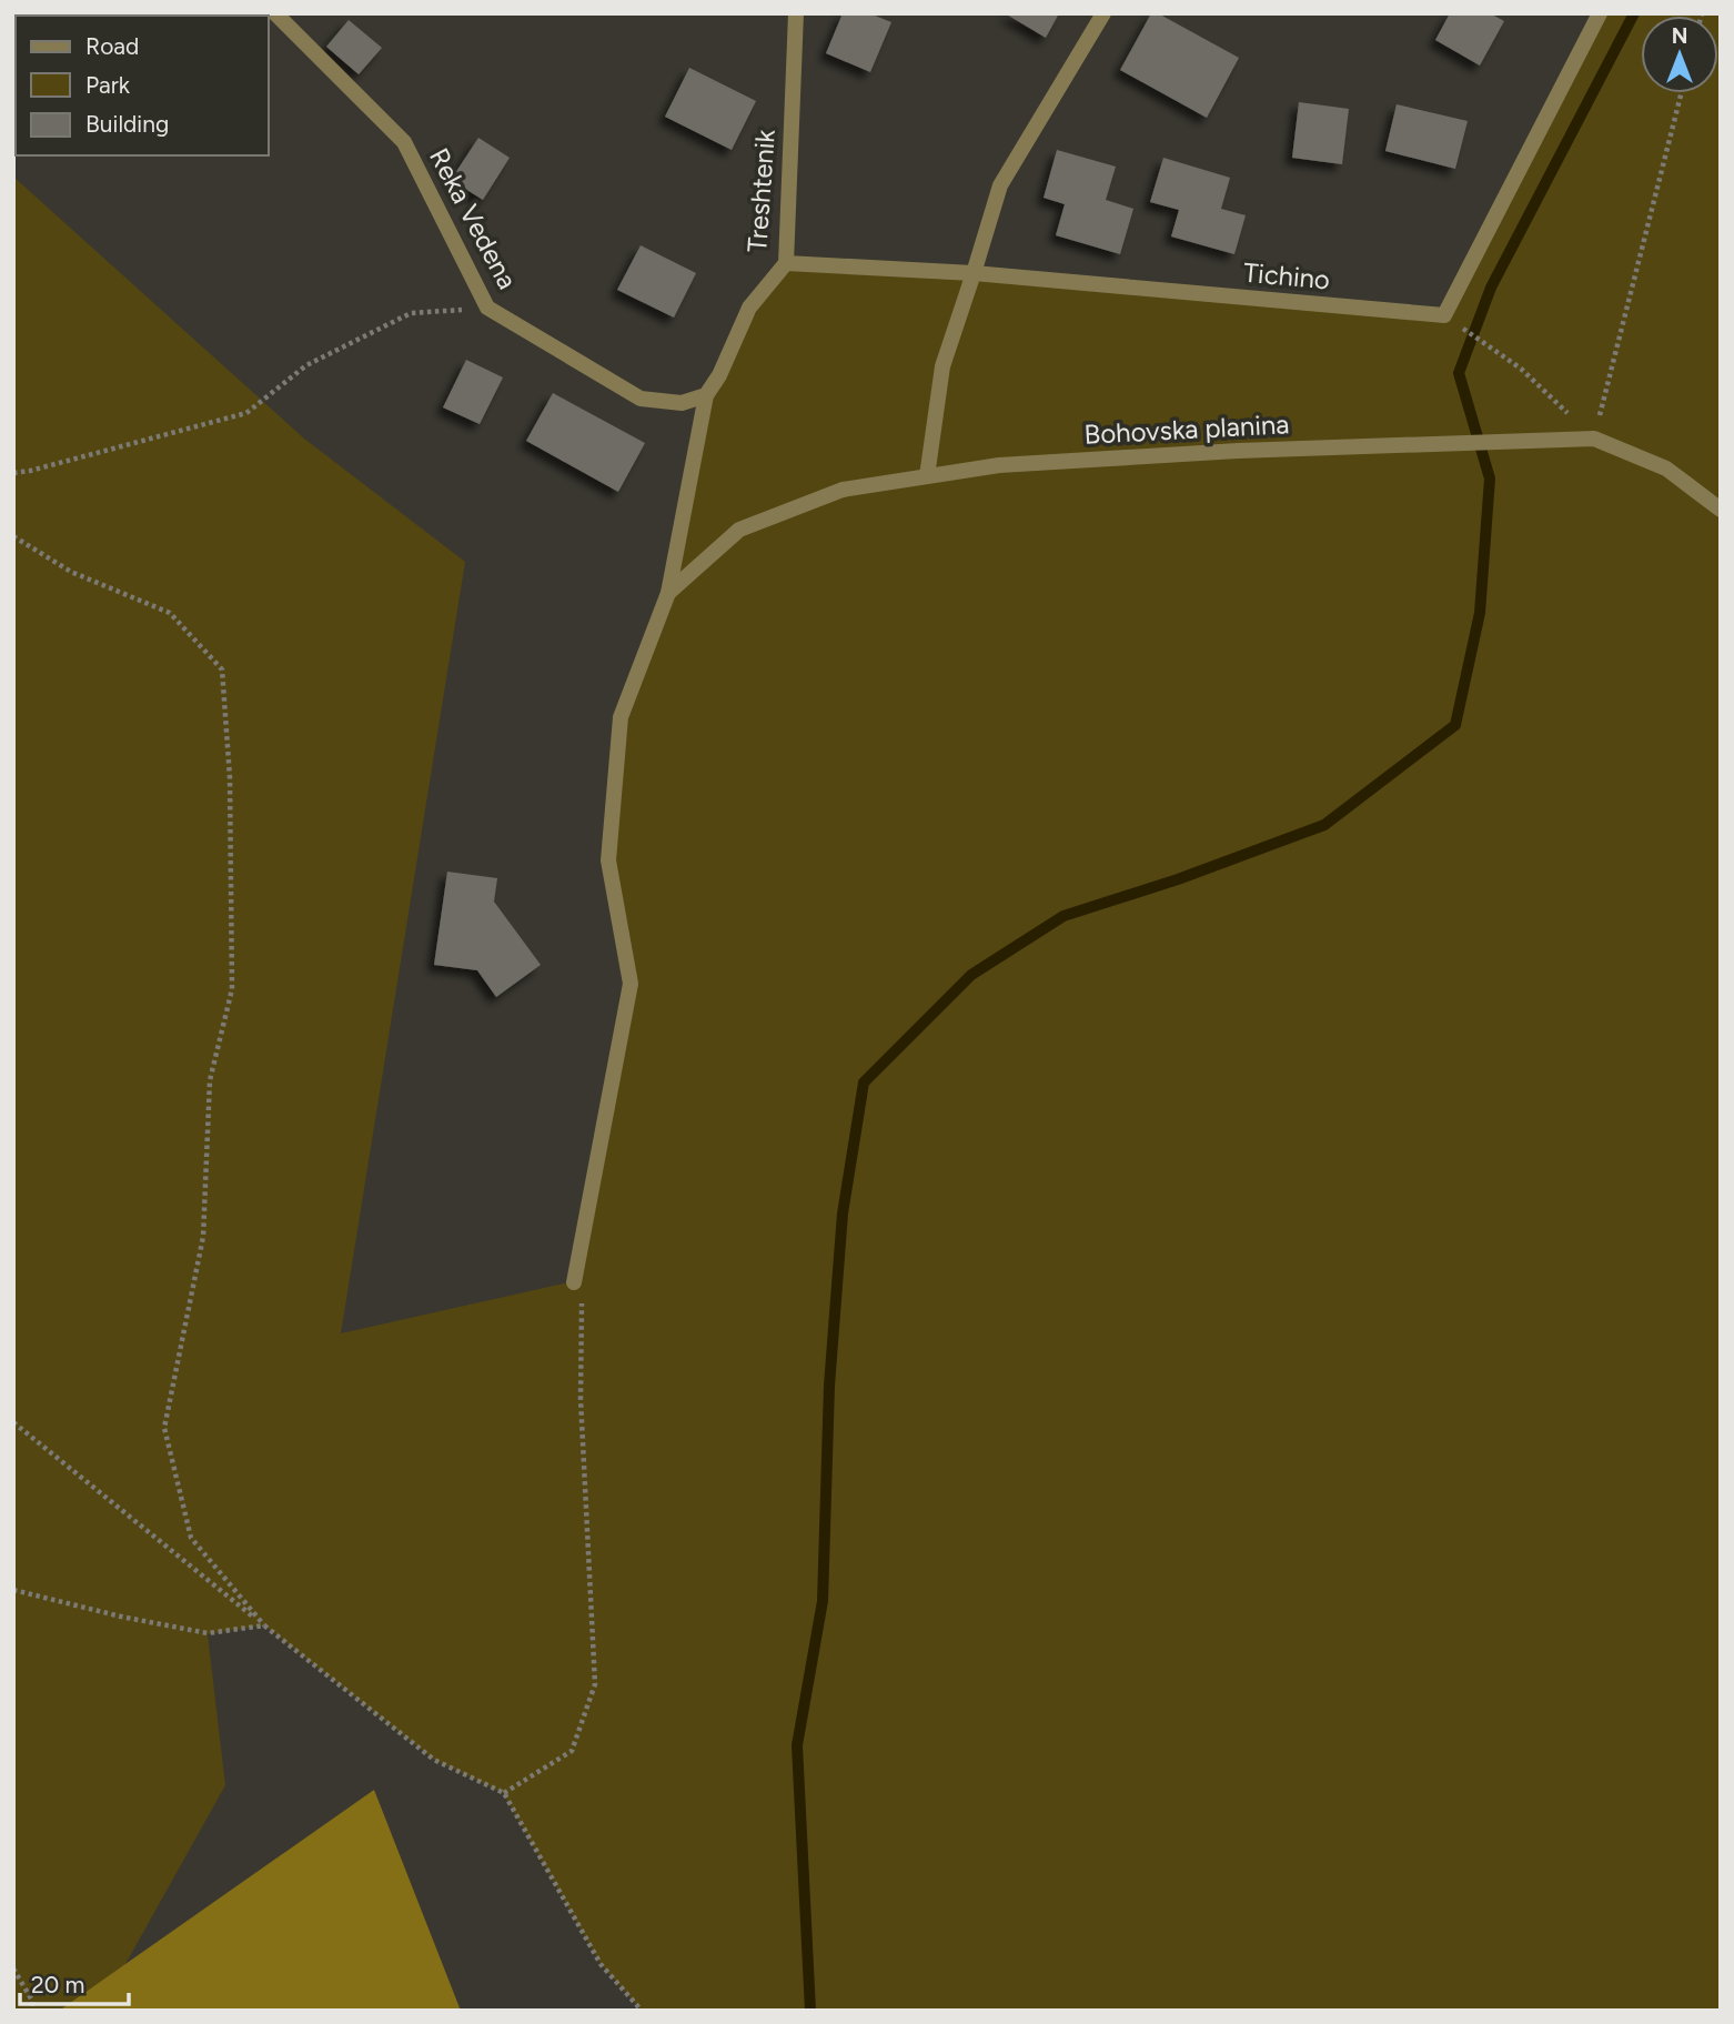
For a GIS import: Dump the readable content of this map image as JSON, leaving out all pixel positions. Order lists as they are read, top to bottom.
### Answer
{
  "streets": {
    "street": [
      "Treshtenik",
      "Reka Vedena",
      "Tichino",
      "Bohovska planina"
    ]
  },
  "crossings": [
    ["Treshtenik", "Reka Vedena"],
    ["Treshtenik", "Tichino"]
  ],
  "legend": ["Road", "Park", "Building"],
  "scale_bar": "20 m",
  "north": "top"
}
